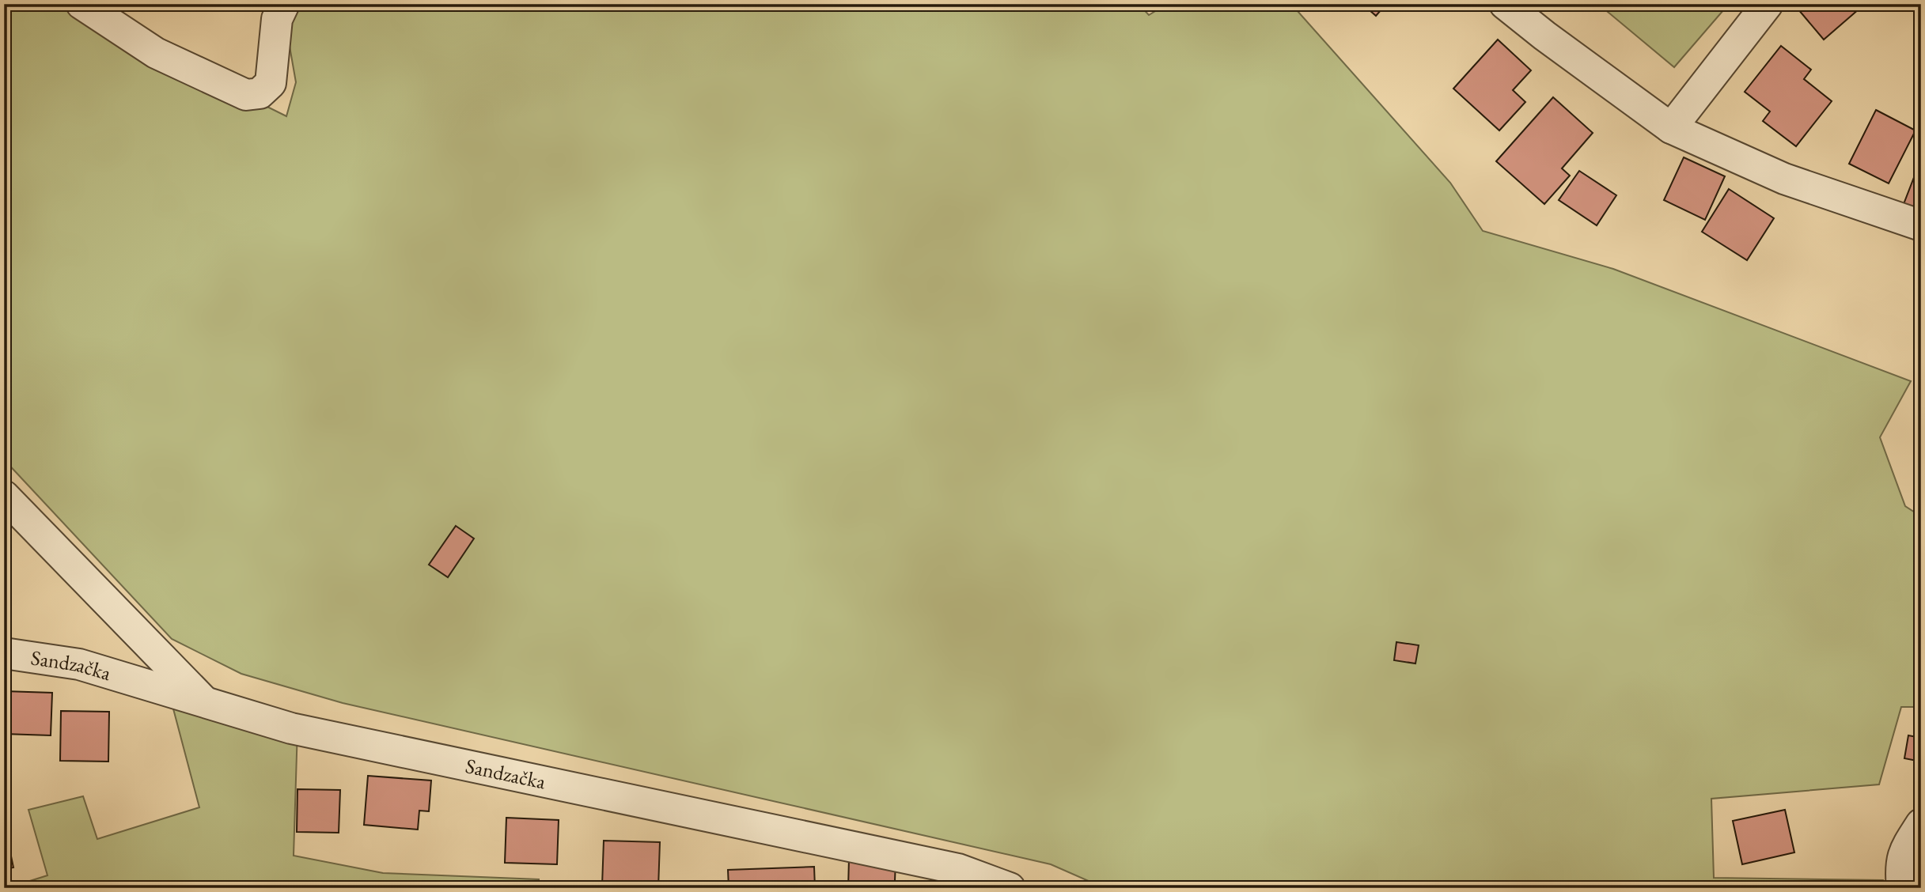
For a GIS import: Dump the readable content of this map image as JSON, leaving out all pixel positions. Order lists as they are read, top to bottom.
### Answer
{
  "streets": {
    "street": ["Sandzačka"]
  }
}
